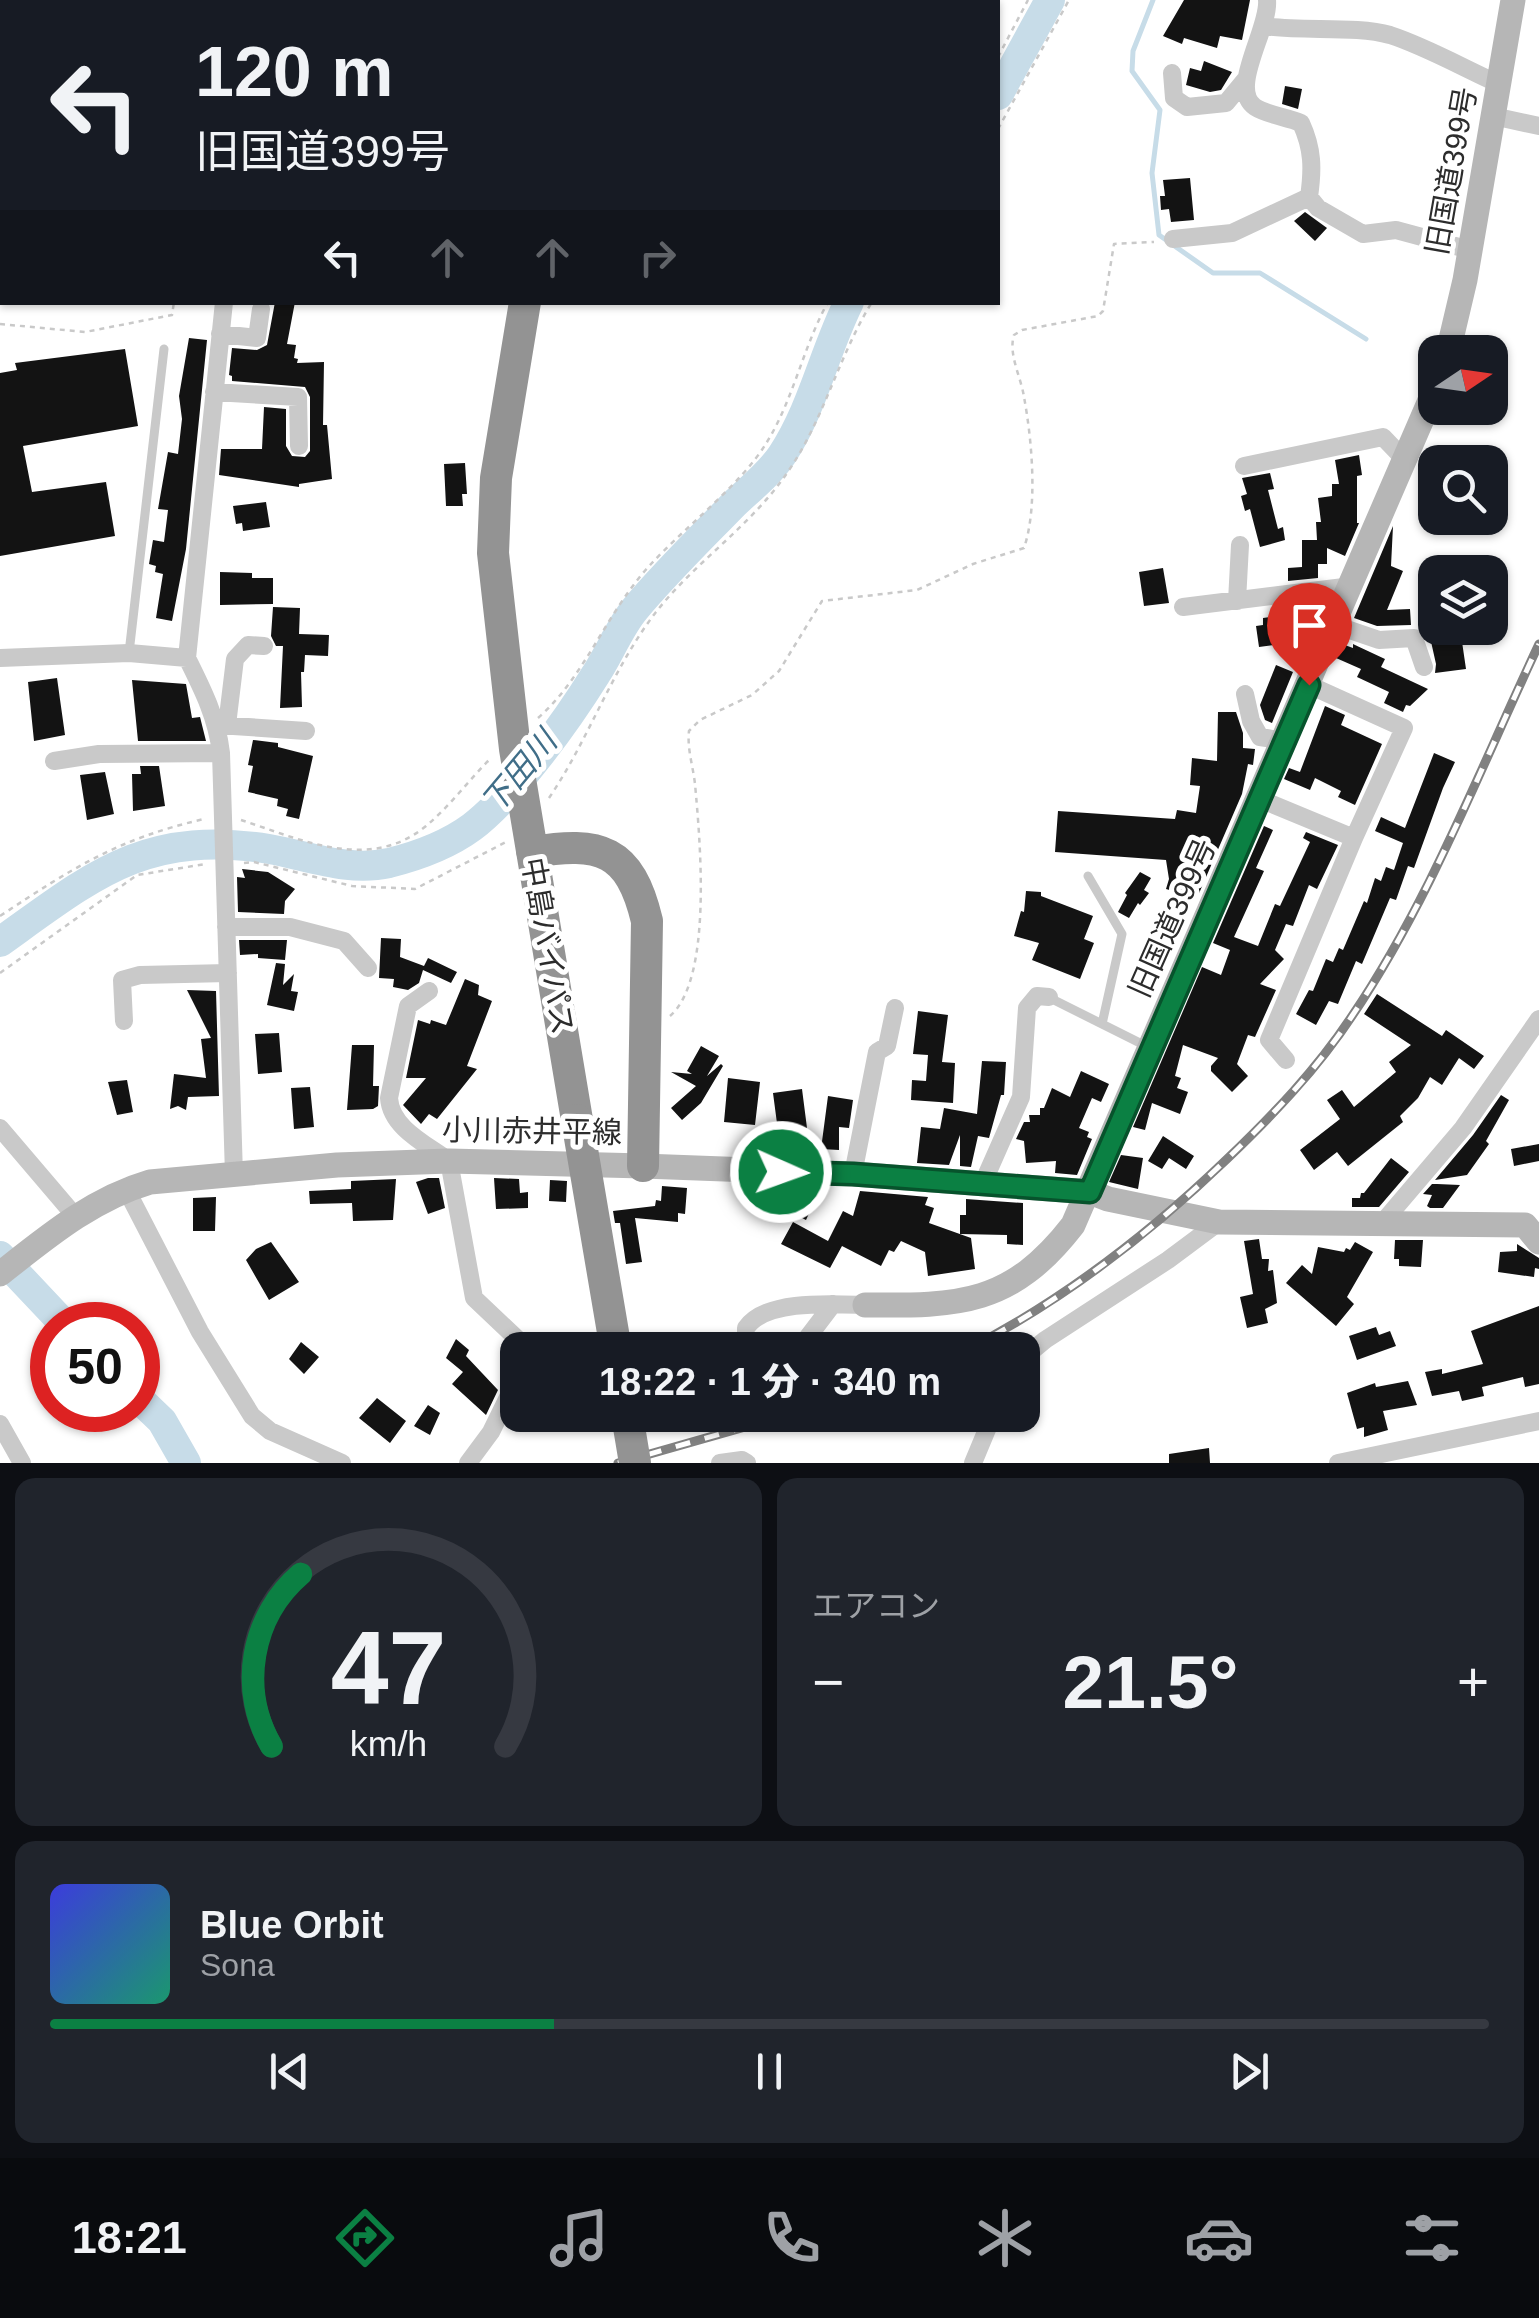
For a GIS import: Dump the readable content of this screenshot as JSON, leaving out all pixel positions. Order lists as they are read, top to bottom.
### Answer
{
  "streets": {
    "highway": ["中島バイパス"],
    "street": ["旧国道399号", "小川赤井平線"]
  },
  "crossings": [
    ["旧国道399号", "小川赤井平線"]
  ],
  "water": ["下田川"],
  "north": "right",
  "page": {
    "turn": ["120 m", "旧国道399号"],
    "limit": "50",
    "trip": "18:22 · 1 分 · 340 m",
    "tile": "エアコン",
    "heat": ["−", "21.5°", "+"],
    "song": ["Blue Orbit", "Sona"],
    "tabs": "18:21",
    "gauge": ["47", "km/h"]
  }
}
